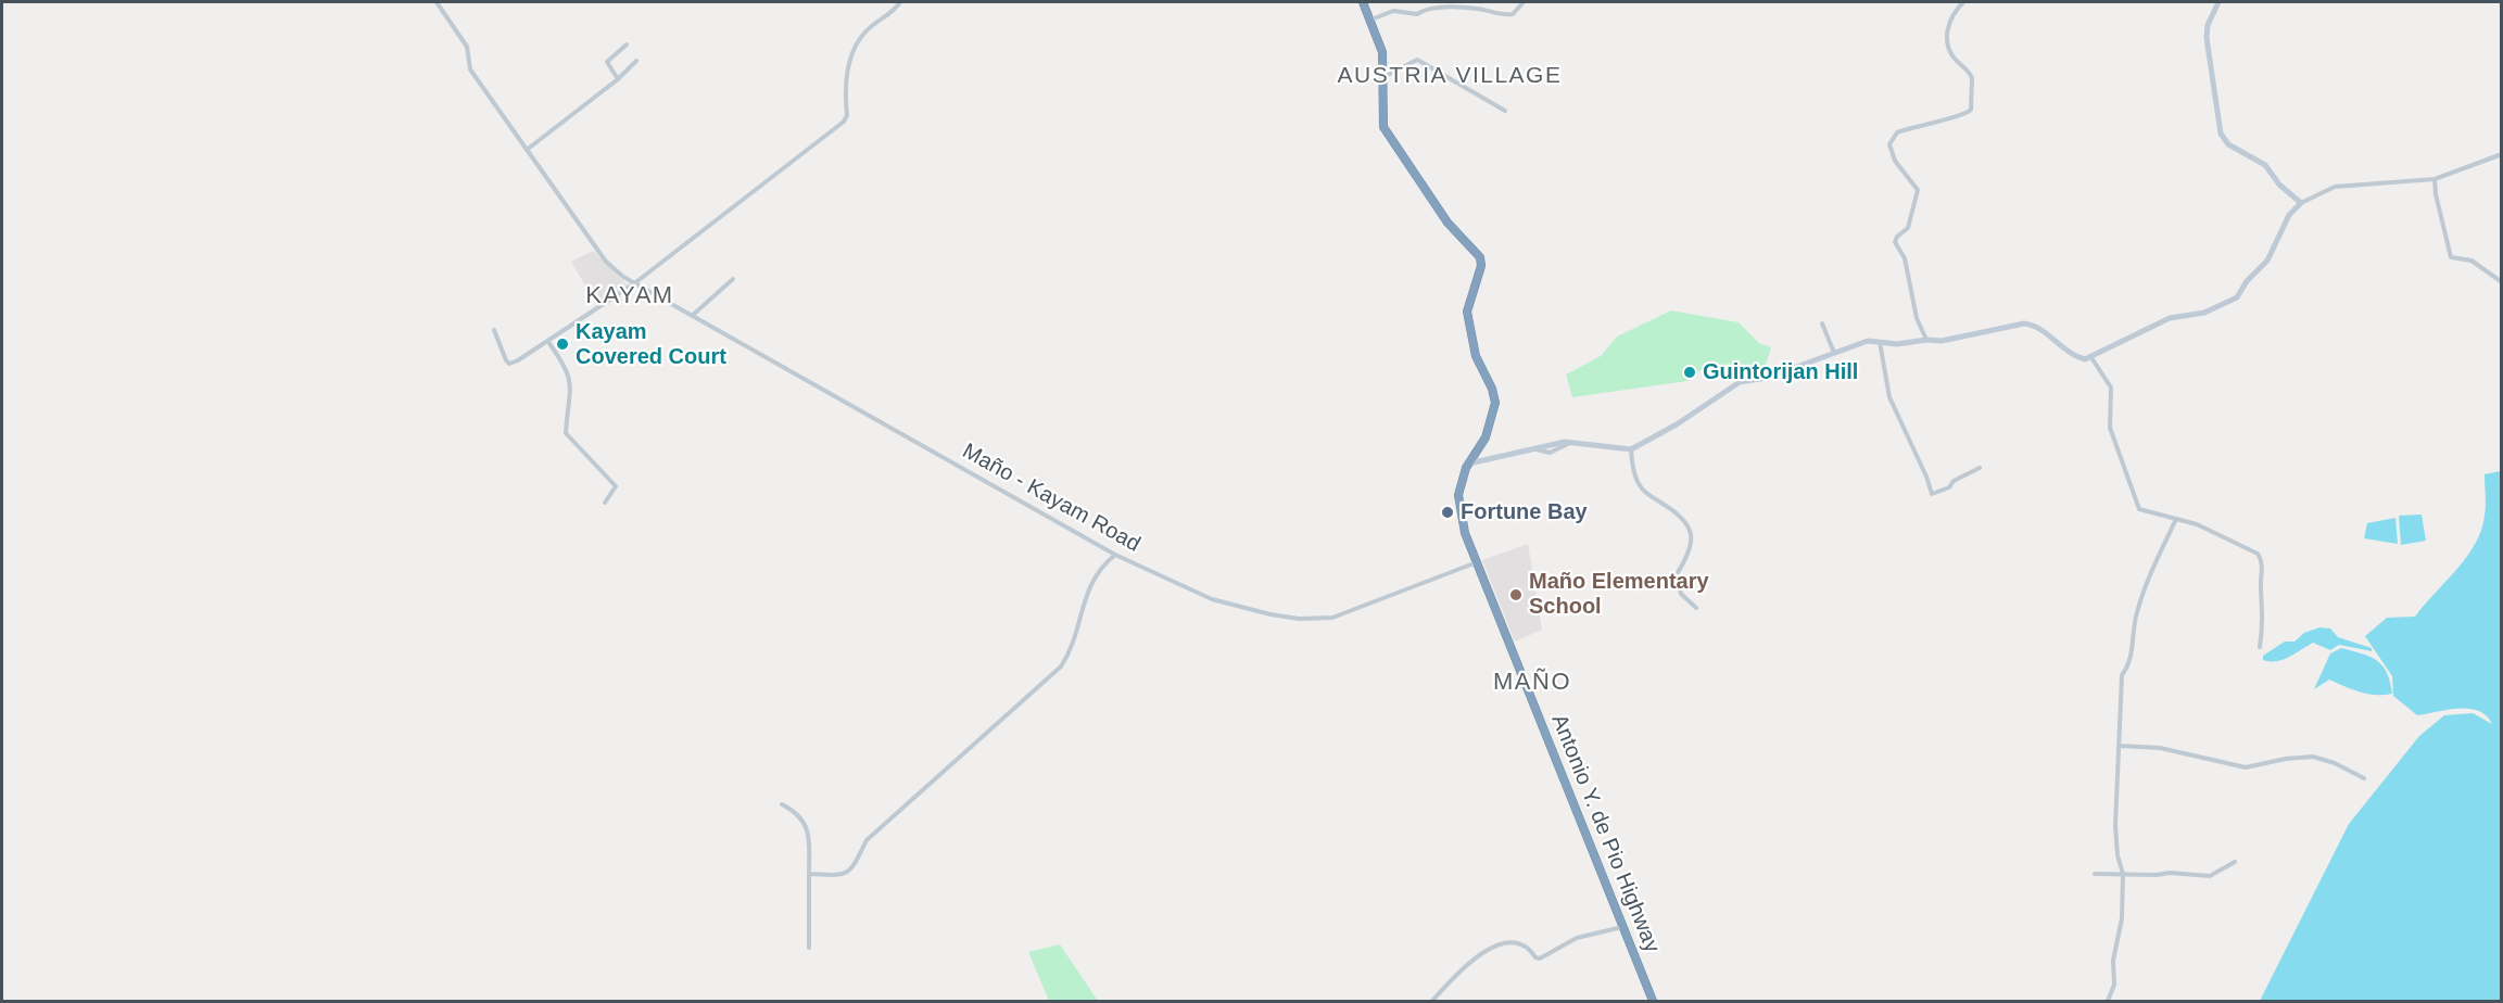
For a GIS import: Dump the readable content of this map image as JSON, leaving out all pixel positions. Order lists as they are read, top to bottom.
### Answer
{
  "streets": {
    "highway": ["Antonio Y. de Pio Highway"],
    "street": ["Maño - Kayam Road"]
  },
  "crossings": [
    ["Maño - Kayam Road", "Antonio Y. de Pio Highway"]
  ],
  "districts": ["AUSTRIA VILLAGE", "KAYAM", "MAÑO"],
  "places": [
    "Kayam Covered Court",
    "Guintorijan Hill",
    "Fortune Bay",
    "Maño Elementary School"
  ]
}
